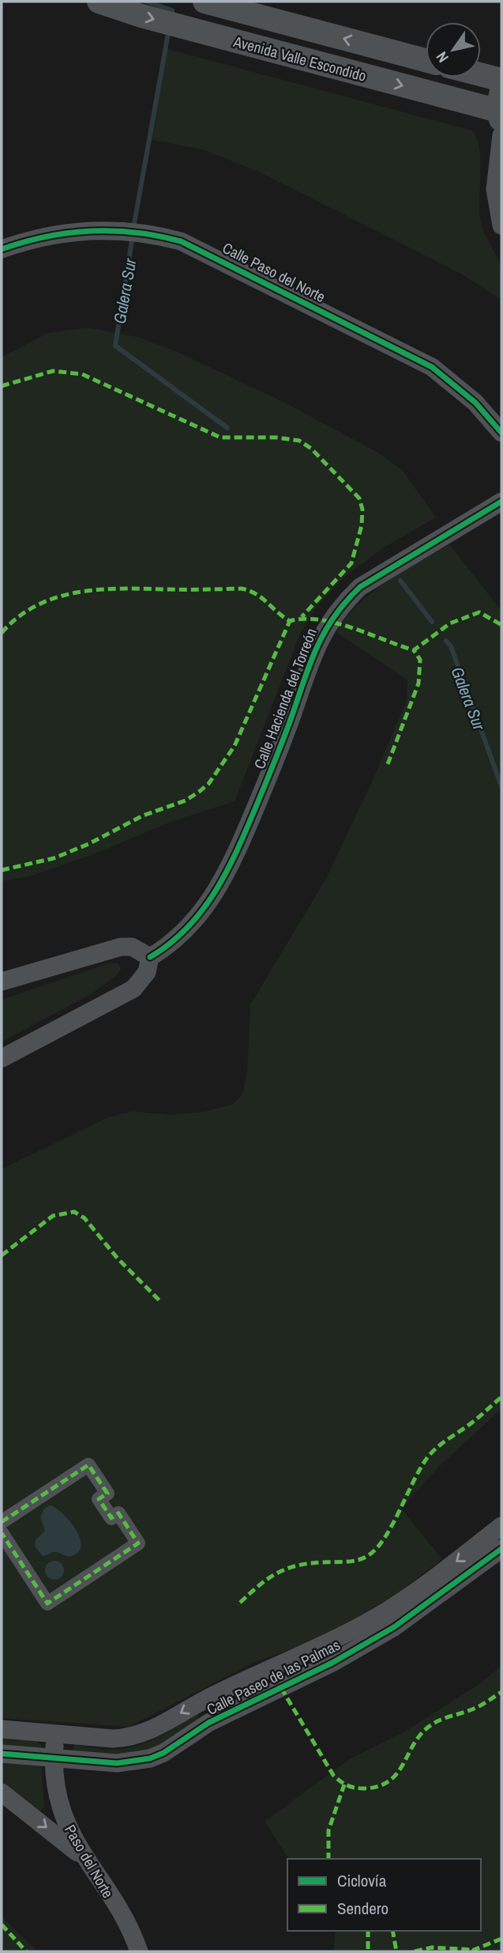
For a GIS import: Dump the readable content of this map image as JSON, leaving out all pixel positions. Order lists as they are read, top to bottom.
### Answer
{
  "streets": {
    "street": [
      "Avenida Valle Escondido",
      "Calle Paso del Norte",
      "Calle Hacienda del Torreón",
      "Calle Paseo de las Palmas",
      "Paso del Norte"
    ]
  },
  "crossings": [
    ["Calle Paseo de las Palmas", "Paso del Norte"]
  ],
  "water": ["Galera Sur"],
  "legend": ["Ciclovía", "Sendero"],
  "north": "bottom left"
}
